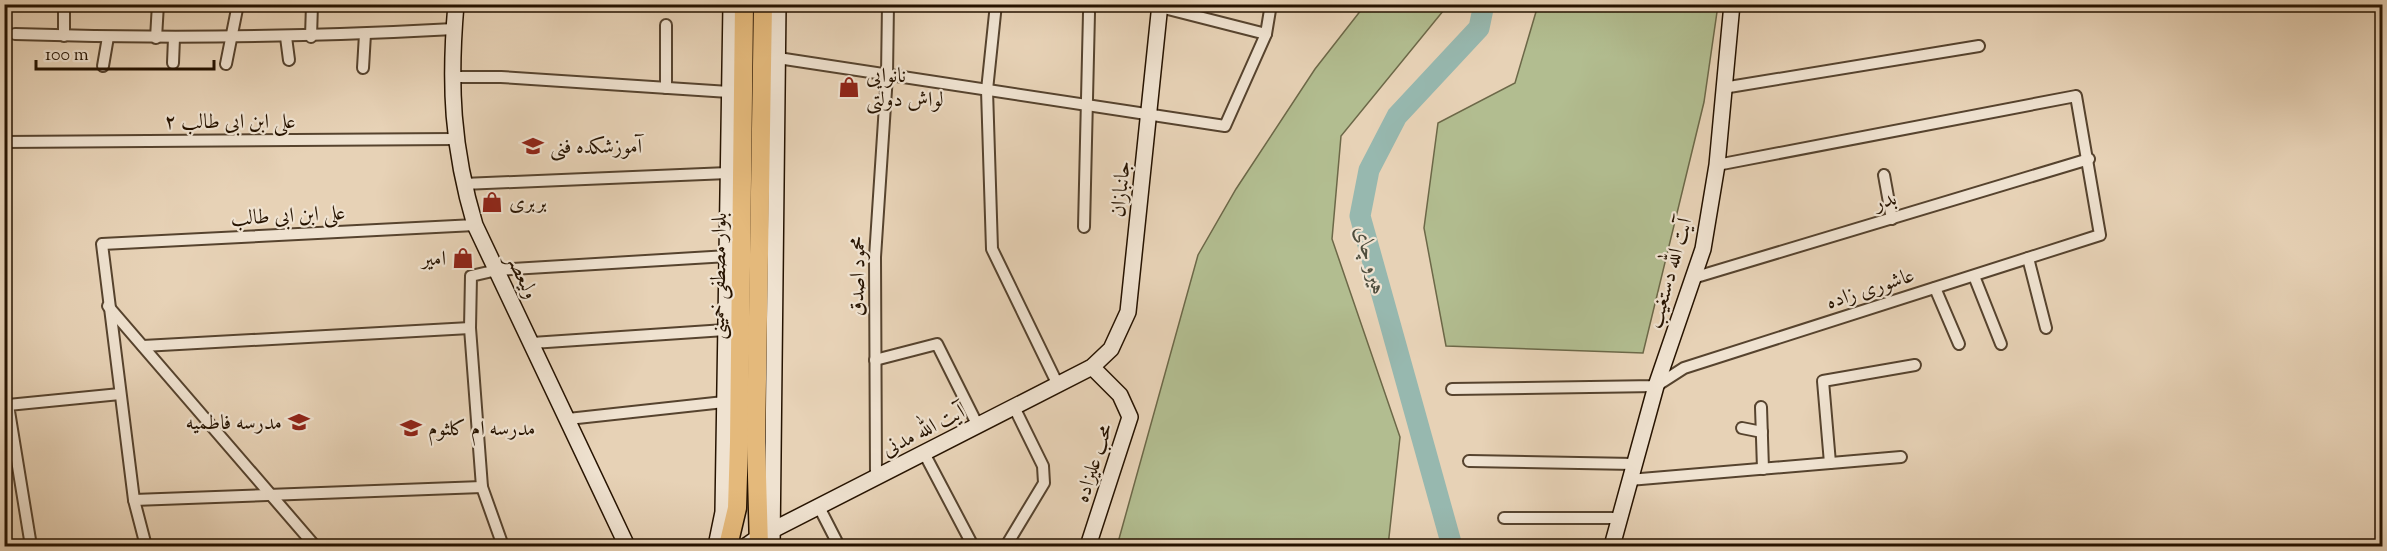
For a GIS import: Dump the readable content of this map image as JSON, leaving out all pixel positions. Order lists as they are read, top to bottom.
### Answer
{
  "streets": {
    "main road": [
      "جانبازان",
      "آیت الله دستغیب",
      "ولیعصر",
      "بلوار مصطفی خمینی",
      "آیت‌ الله مدنی",
      "محب علیزاده"
    ],
    "street": [
      "علی ابن ابی طالب ۲",
      "بدر",
      "علی ابن ابی طالب",
      "محمود اصدق",
      "عاشوری زاده"
    ]
  },
  "crossings": [
    ["علی ابن ابی طالب ۲", "ولیعصر"],
    ["جانبازان", "آیت‌ الله مدنی"],
    ["جانبازان", "محب علیزاده"],
    ["بدر", "آیت الله دستغیب"],
    ["بدر", "عاشوری زاده"],
    ["علی ابن ابی طالب", "ولیعصر"],
    ["آیت الله دستغیب", "عاشوری زاده"],
    ["بلوار مصطفی خمینی", "آیت‌ الله مدنی"],
    ["محمود اصدق", "آیت‌ الله مدنی"],
    ["آیت‌ الله مدنی", "محب علیزاده"]
  ],
  "water": ["هیرو چای"],
  "places": {
    "shop": ["نانوایی لواش دولتی", "بربری", "امیر"],
    "school or university": ["آموزشکده فنی", "مدرسه فاطمیه", "مدرسه ام کلثوم"]
  },
  "scale_bar": "100 m"
}
